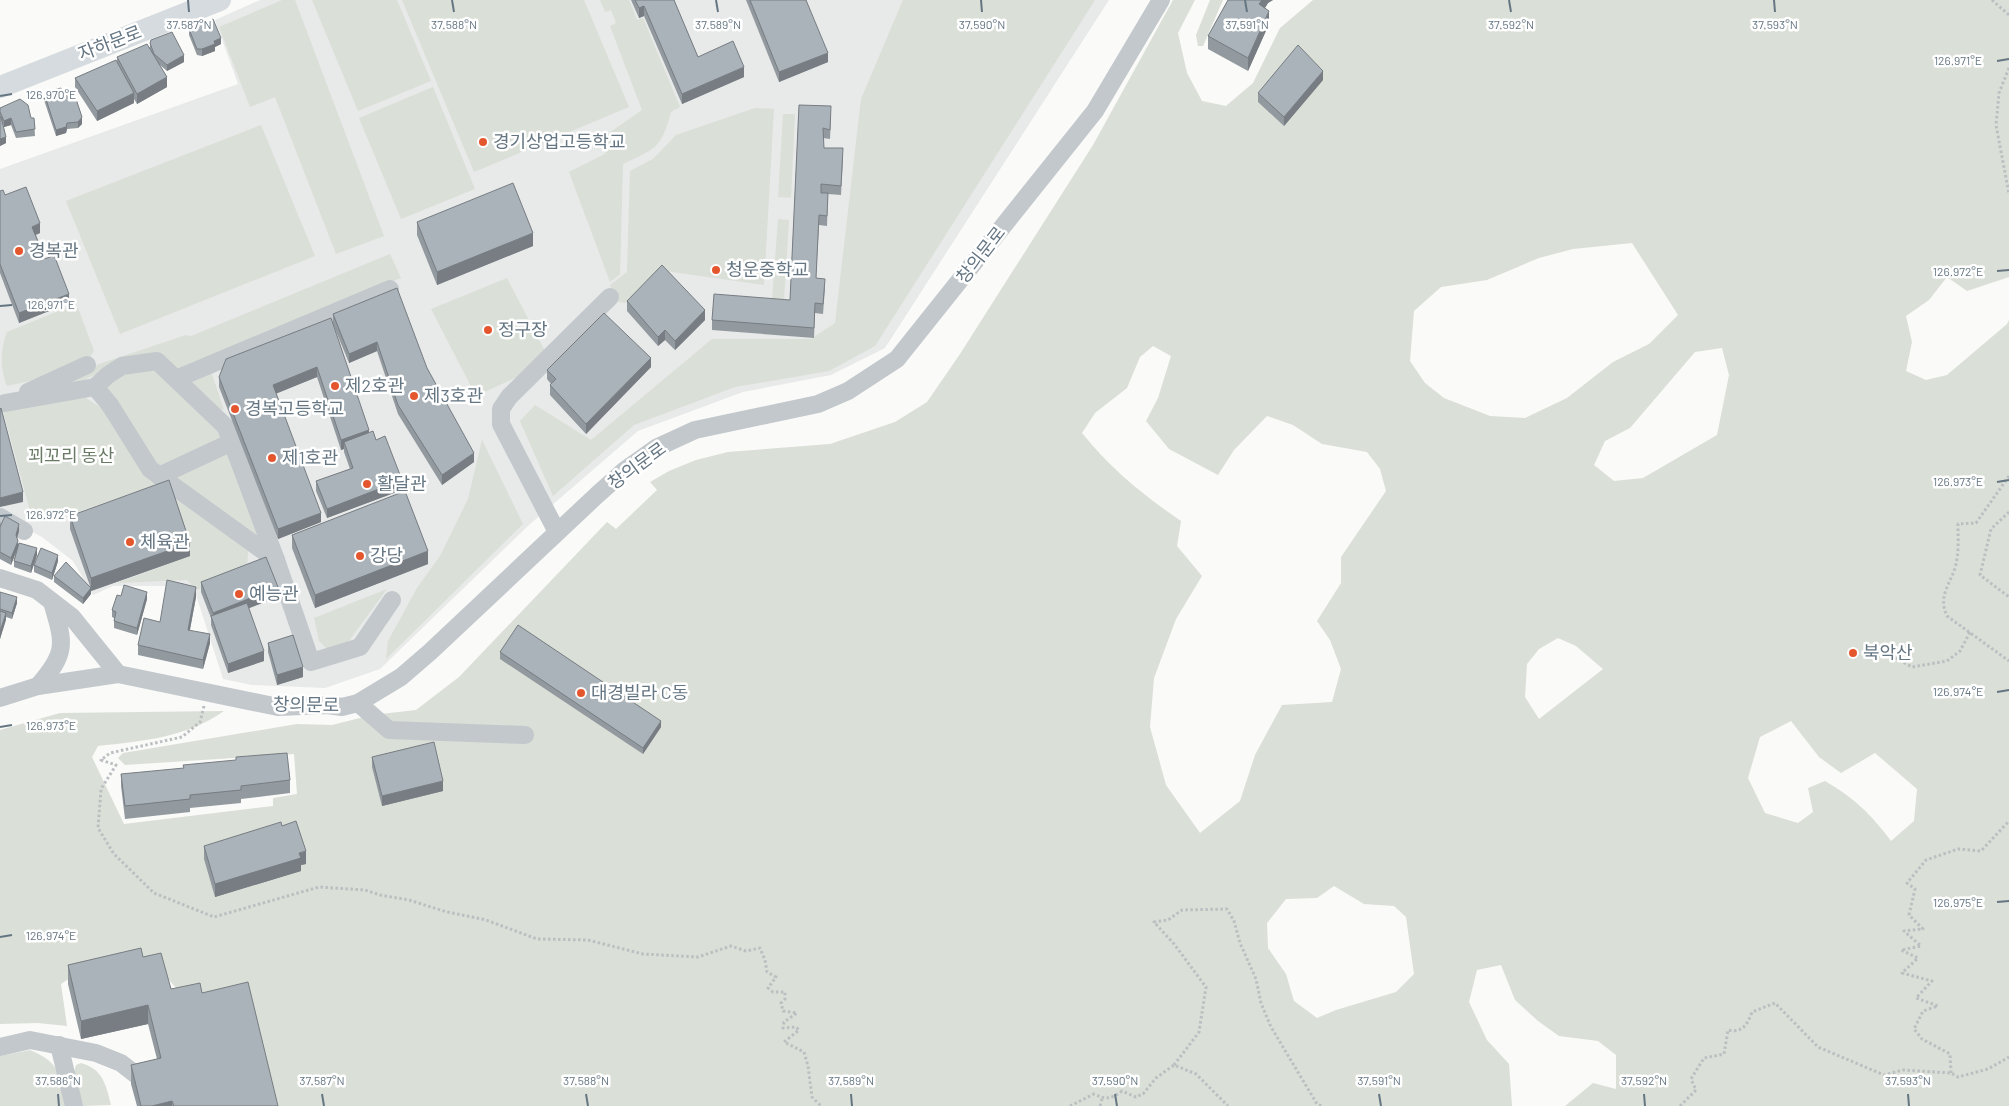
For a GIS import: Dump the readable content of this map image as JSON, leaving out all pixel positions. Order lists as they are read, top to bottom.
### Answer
{
  "streets": {
    "main road": ["자하문로"],
    "street": ["창의문로"]
  },
  "parks": ["꾀꼬리 동산"],
  "places": [
    "경기상업고등학교",
    "경복관",
    "청운중학교",
    "정구장",
    "제2호관",
    "제3호관",
    "경복고등학교",
    "제1호관",
    "활달관",
    "체육관",
    "강당",
    "예능관",
    "북악산",
    "대경빌라 C동"
  ],
  "coordinates": [
    "37.587°N",
    "37.588°N",
    "37.589°N",
    "37.590°N",
    "37.591°N",
    "37.592°N",
    "37.593°N",
    "126.971°E",
    "126.970°E",
    "126.972°E",
    "126.973°E",
    "126.974°E",
    "126.975°E",
    "37.586°N"
  ]
}
